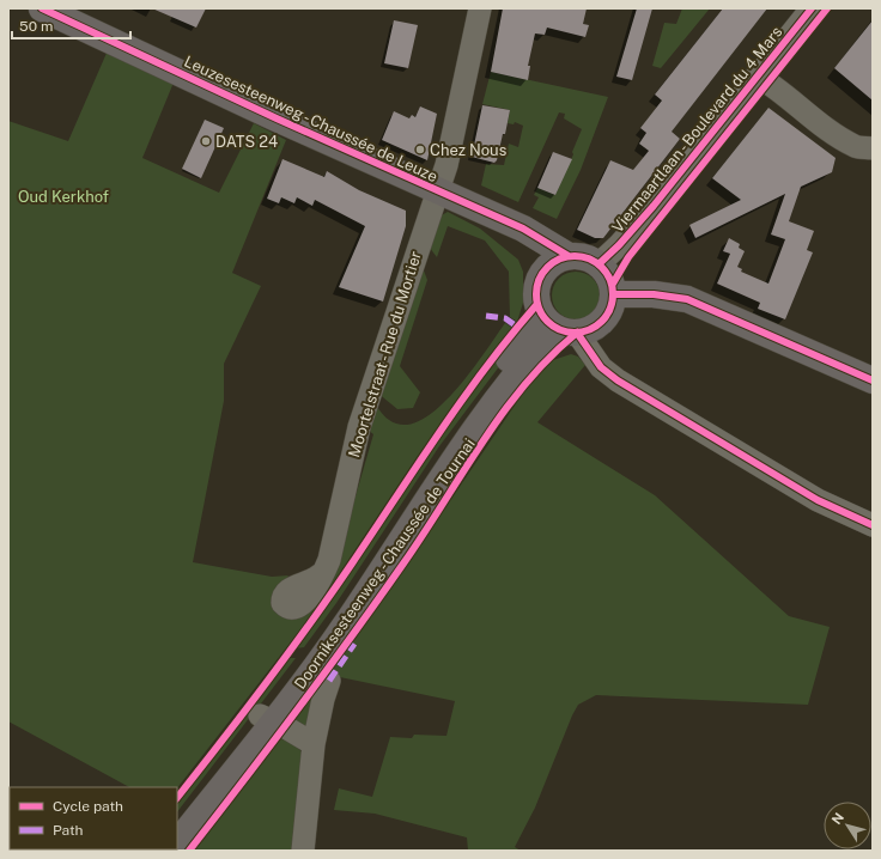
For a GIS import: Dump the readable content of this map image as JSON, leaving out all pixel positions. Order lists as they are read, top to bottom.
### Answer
{
  "streets": {
    "main road": ["Leuzesesteenweg - Chaussée de Leuze", "Doorniksesteenweg - Chaussée de Tournai"],
    "street": ["Viermaartlaan - Boulevard du 4 Mars", "Moortelstraat - Rue du Mortier"]
  },
  "crossings": [
    ["Leuzesesteenweg - Chaussée de Leuze", "Viermaartlaan - Boulevard du 4 Mars"],
    ["Leuzesesteenweg - Chaussée de Leuze", "Moortelstraat - Rue du Mortier"],
    ["Leuzesesteenweg - Chaussée de Leuze", "Doorniksesteenweg - Chaussée de Tournai"],
    ["Viermaartlaan - Boulevard du 4 Mars", "Doorniksesteenweg - Chaussée de Tournai"]
  ],
  "parks": ["Oud Kerkhof"],
  "places": ["DATS 24", "Chez Nous"],
  "legend": ["Cycle path", "Path"],
  "scale_bar": "50 m",
  "north": "top left"
}
